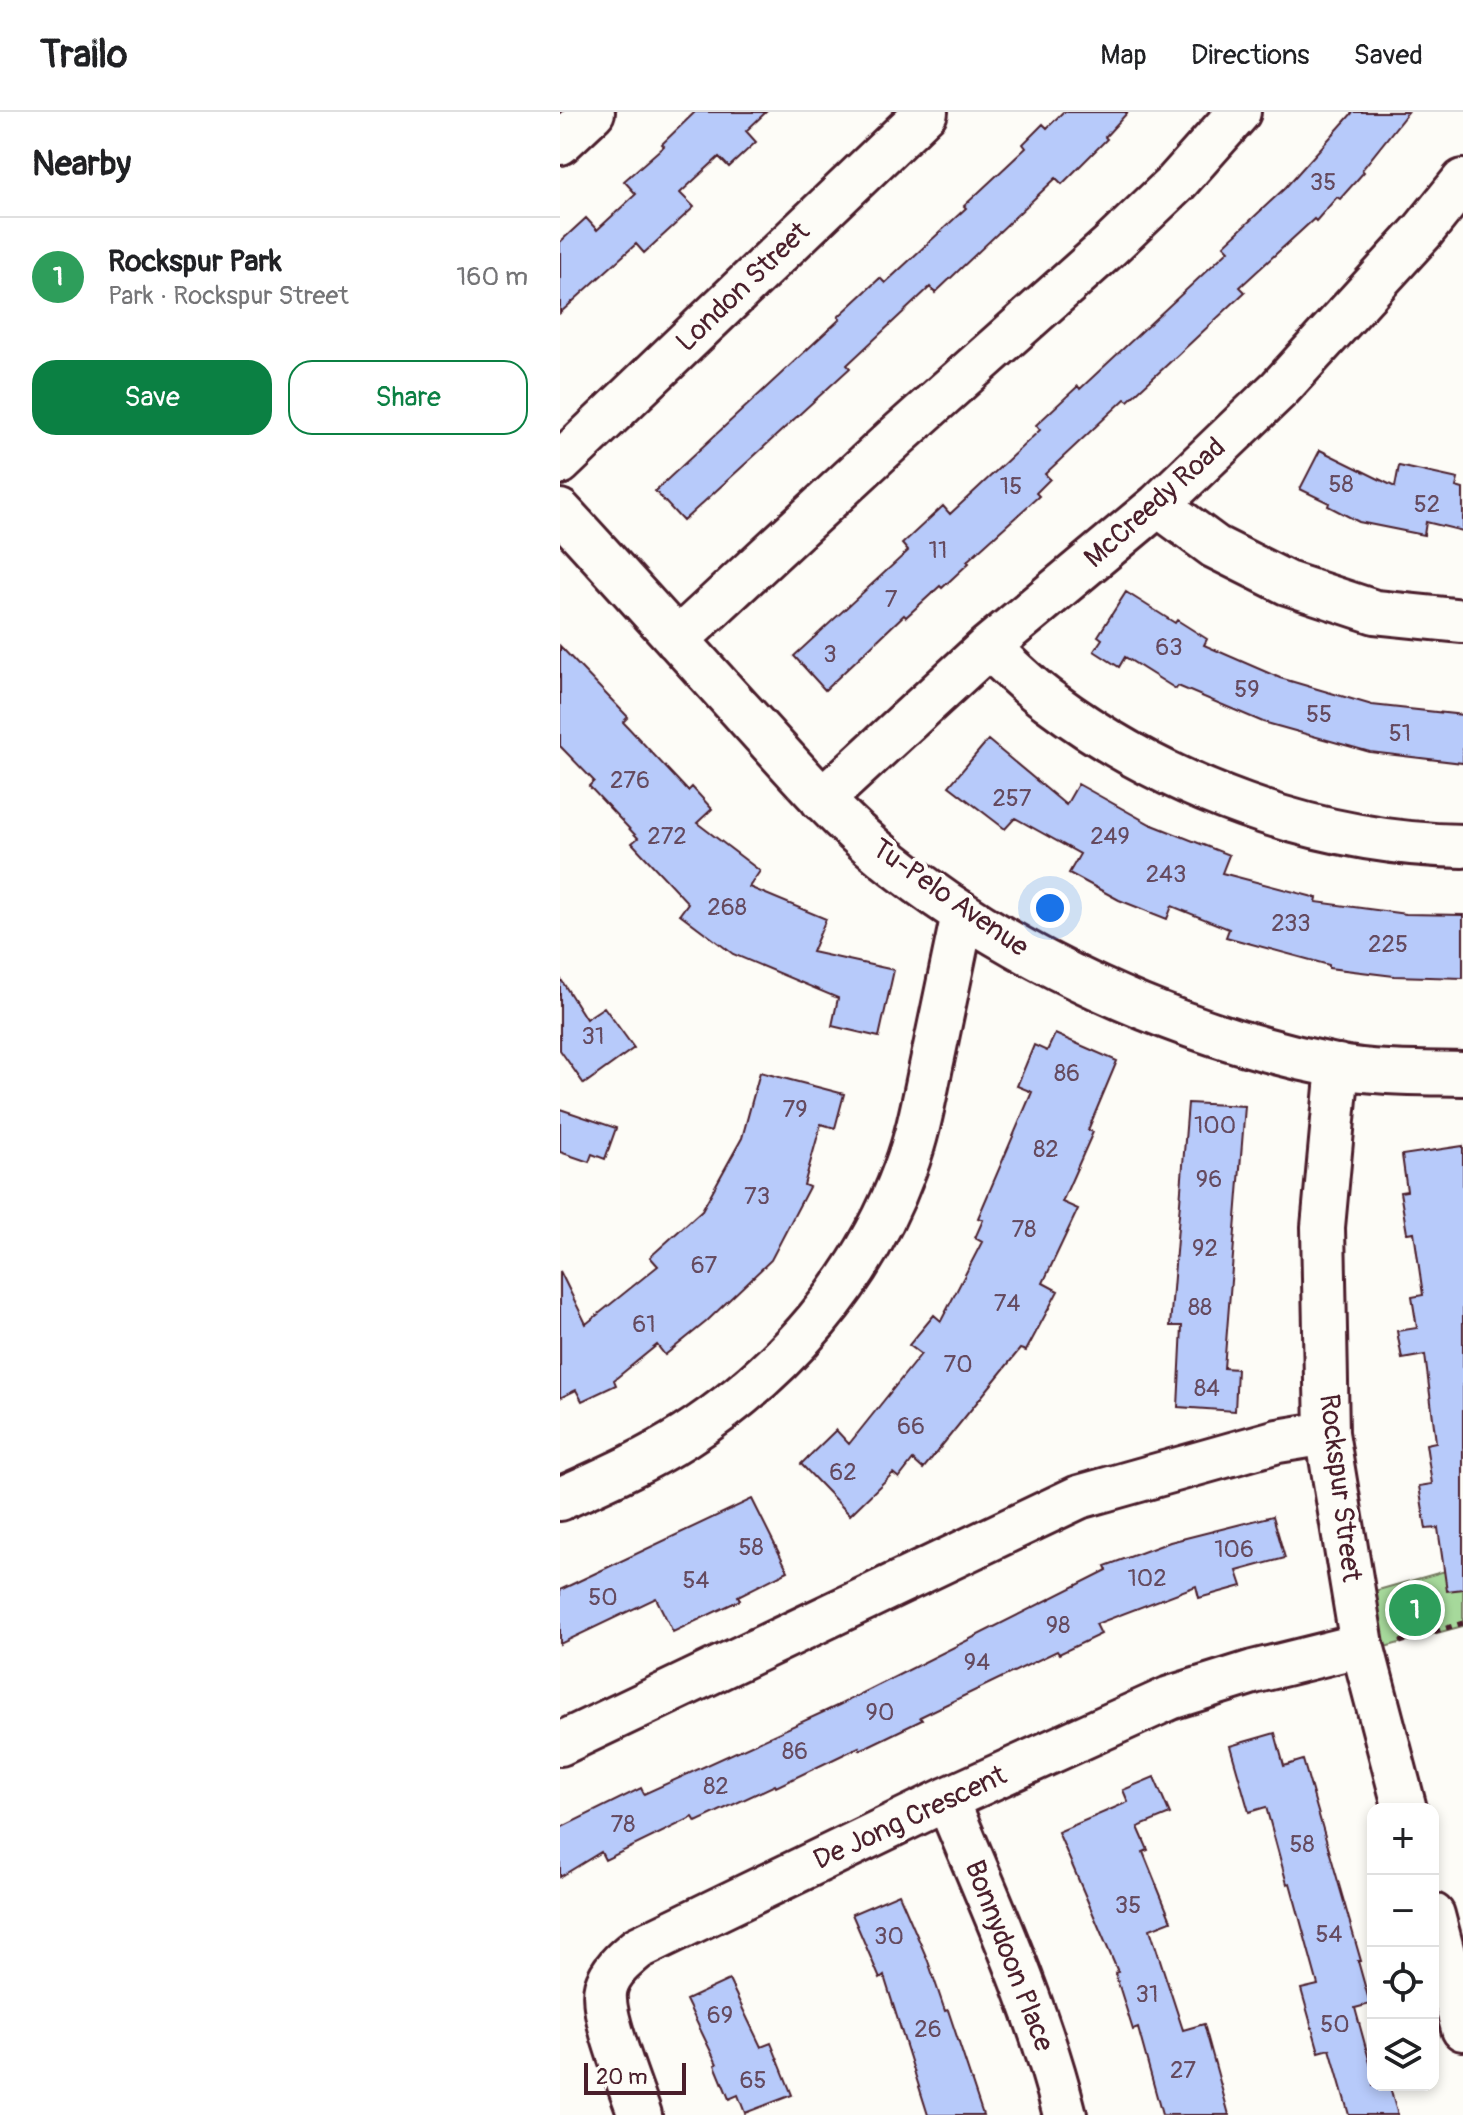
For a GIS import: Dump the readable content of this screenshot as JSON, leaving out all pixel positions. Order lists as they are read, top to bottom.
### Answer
{
  "streets": {
    "street": [
      "London Street",
      "McCreedy Road",
      "Tu-Pelo Avenue",
      "Rockspur Street",
      "De Jong Crescent",
      "Bonnydoon Place"
    ]
  },
  "crossings": [
    ["McCreedy Road", "Tu-Pelo Avenue"],
    ["Tu-Pelo Avenue", "Rockspur Street"],
    ["Rockspur Street", "De Jong Crescent"],
    ["De Jong Crescent", "Bonnydoon Place"]
  ],
  "house_numbers": [
    "35",
    "58",
    "15",
    "52",
    "11",
    "7",
    "63",
    "3",
    "59",
    "55",
    "51",
    "276",
    "257",
    "272",
    "249",
    "243",
    "268",
    "233",
    "225",
    "31",
    "86",
    "79",
    "100",
    "82",
    "96",
    "73",
    "78",
    "92",
    "67",
    "74",
    "88",
    "61",
    "70",
    "84",
    "66",
    "62",
    "58",
    "106",
    "102",
    "54",
    "50",
    "98",
    "94",
    "90",
    "86",
    "82",
    "78",
    "58",
    "35",
    "54",
    "30",
    "31",
    "69",
    "50",
    "26",
    "27",
    "65"
  ],
  "scale_bar": "20 m",
  "page": {
    "header": "Trailo",
    "nav": ["Map", "Directions", "Saved"],
    "heading": "Nearby",
    "list": [
      {
        "mark": "1",
        "name": "Rockspur Park",
        "note": "Park · Rockspur Street",
        "value": "160 m"
      }
    ],
    "buttons": ["Save", "Share"],
    "pins": "1",
    "map_buttons": ["+", "−"],
    "scale": "20 m"
  }
}
